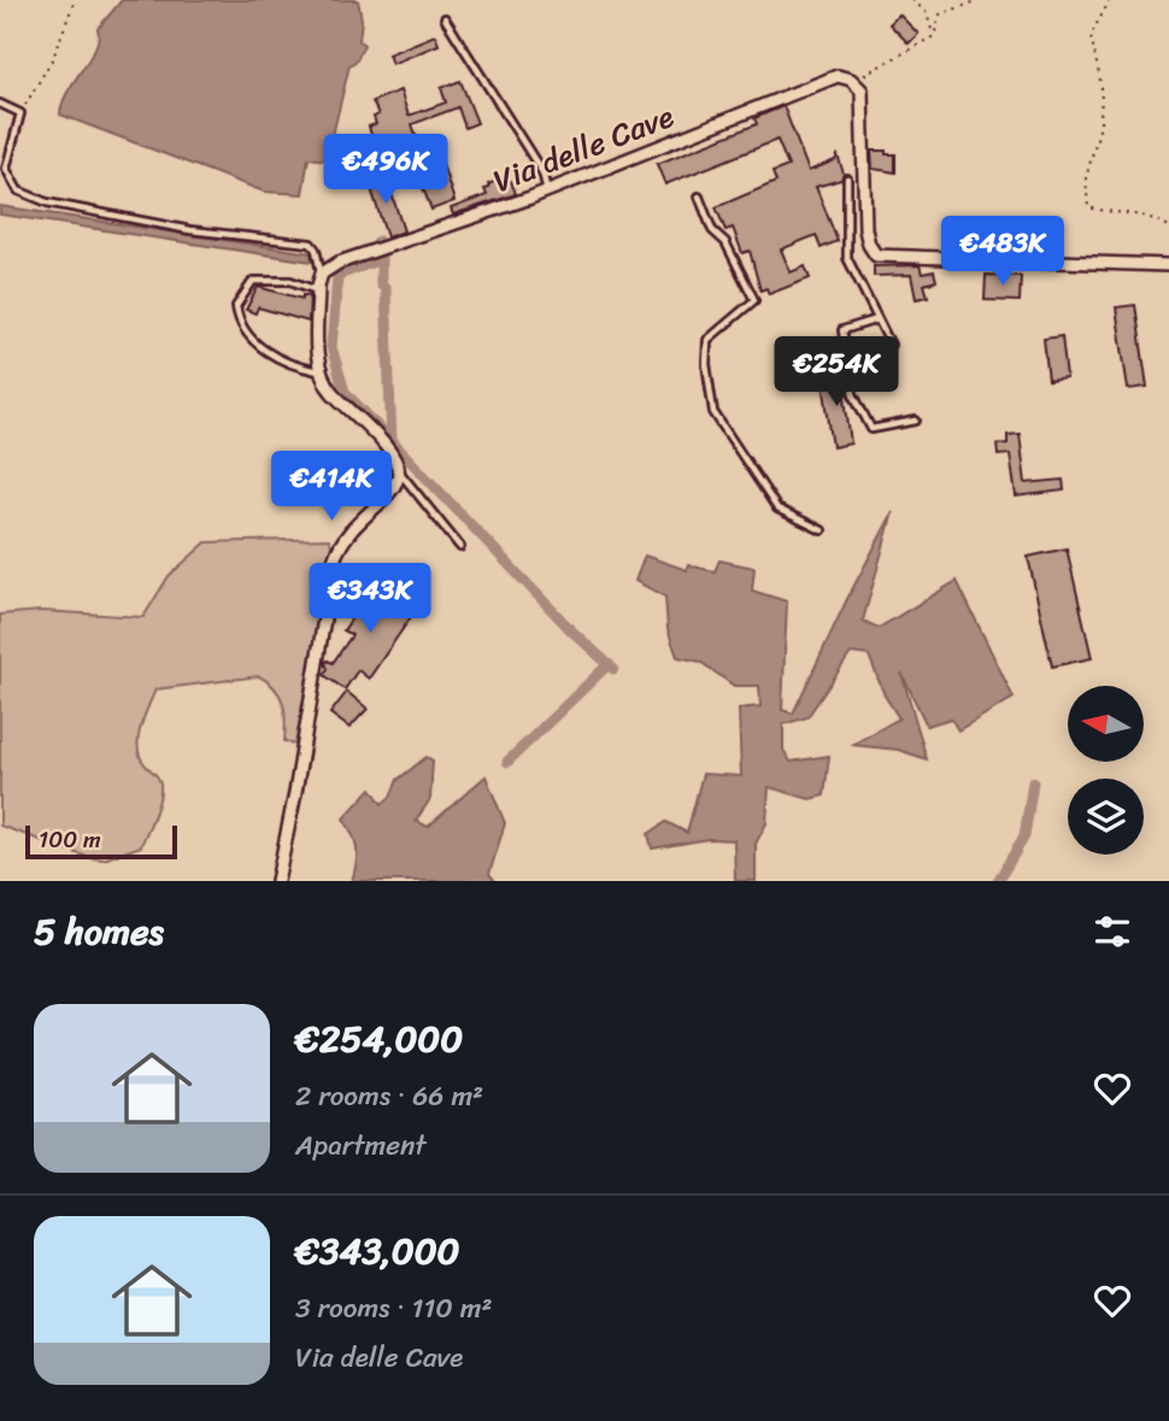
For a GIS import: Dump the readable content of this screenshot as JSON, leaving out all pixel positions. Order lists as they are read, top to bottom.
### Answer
{
  "streets": {
    "street": ["Via delle Cave"]
  },
  "scale_bar": "100 m",
  "north": "left",
  "page": {
    "price": [
      "€496K",
      "€483K",
      "€254K",
      "€414K",
      "€343K"
    ],
    "scale": "100 m",
    "heading": "5 homes",
    "list": [
      {
        "name": "€254,000",
        "note": "2 rooms · 66 m² · Apartment"
      },
      {
        "name": "€343,000",
        "note": "3 rooms · 110 m² · Via delle Cave"
      }
    ]
  }
}
